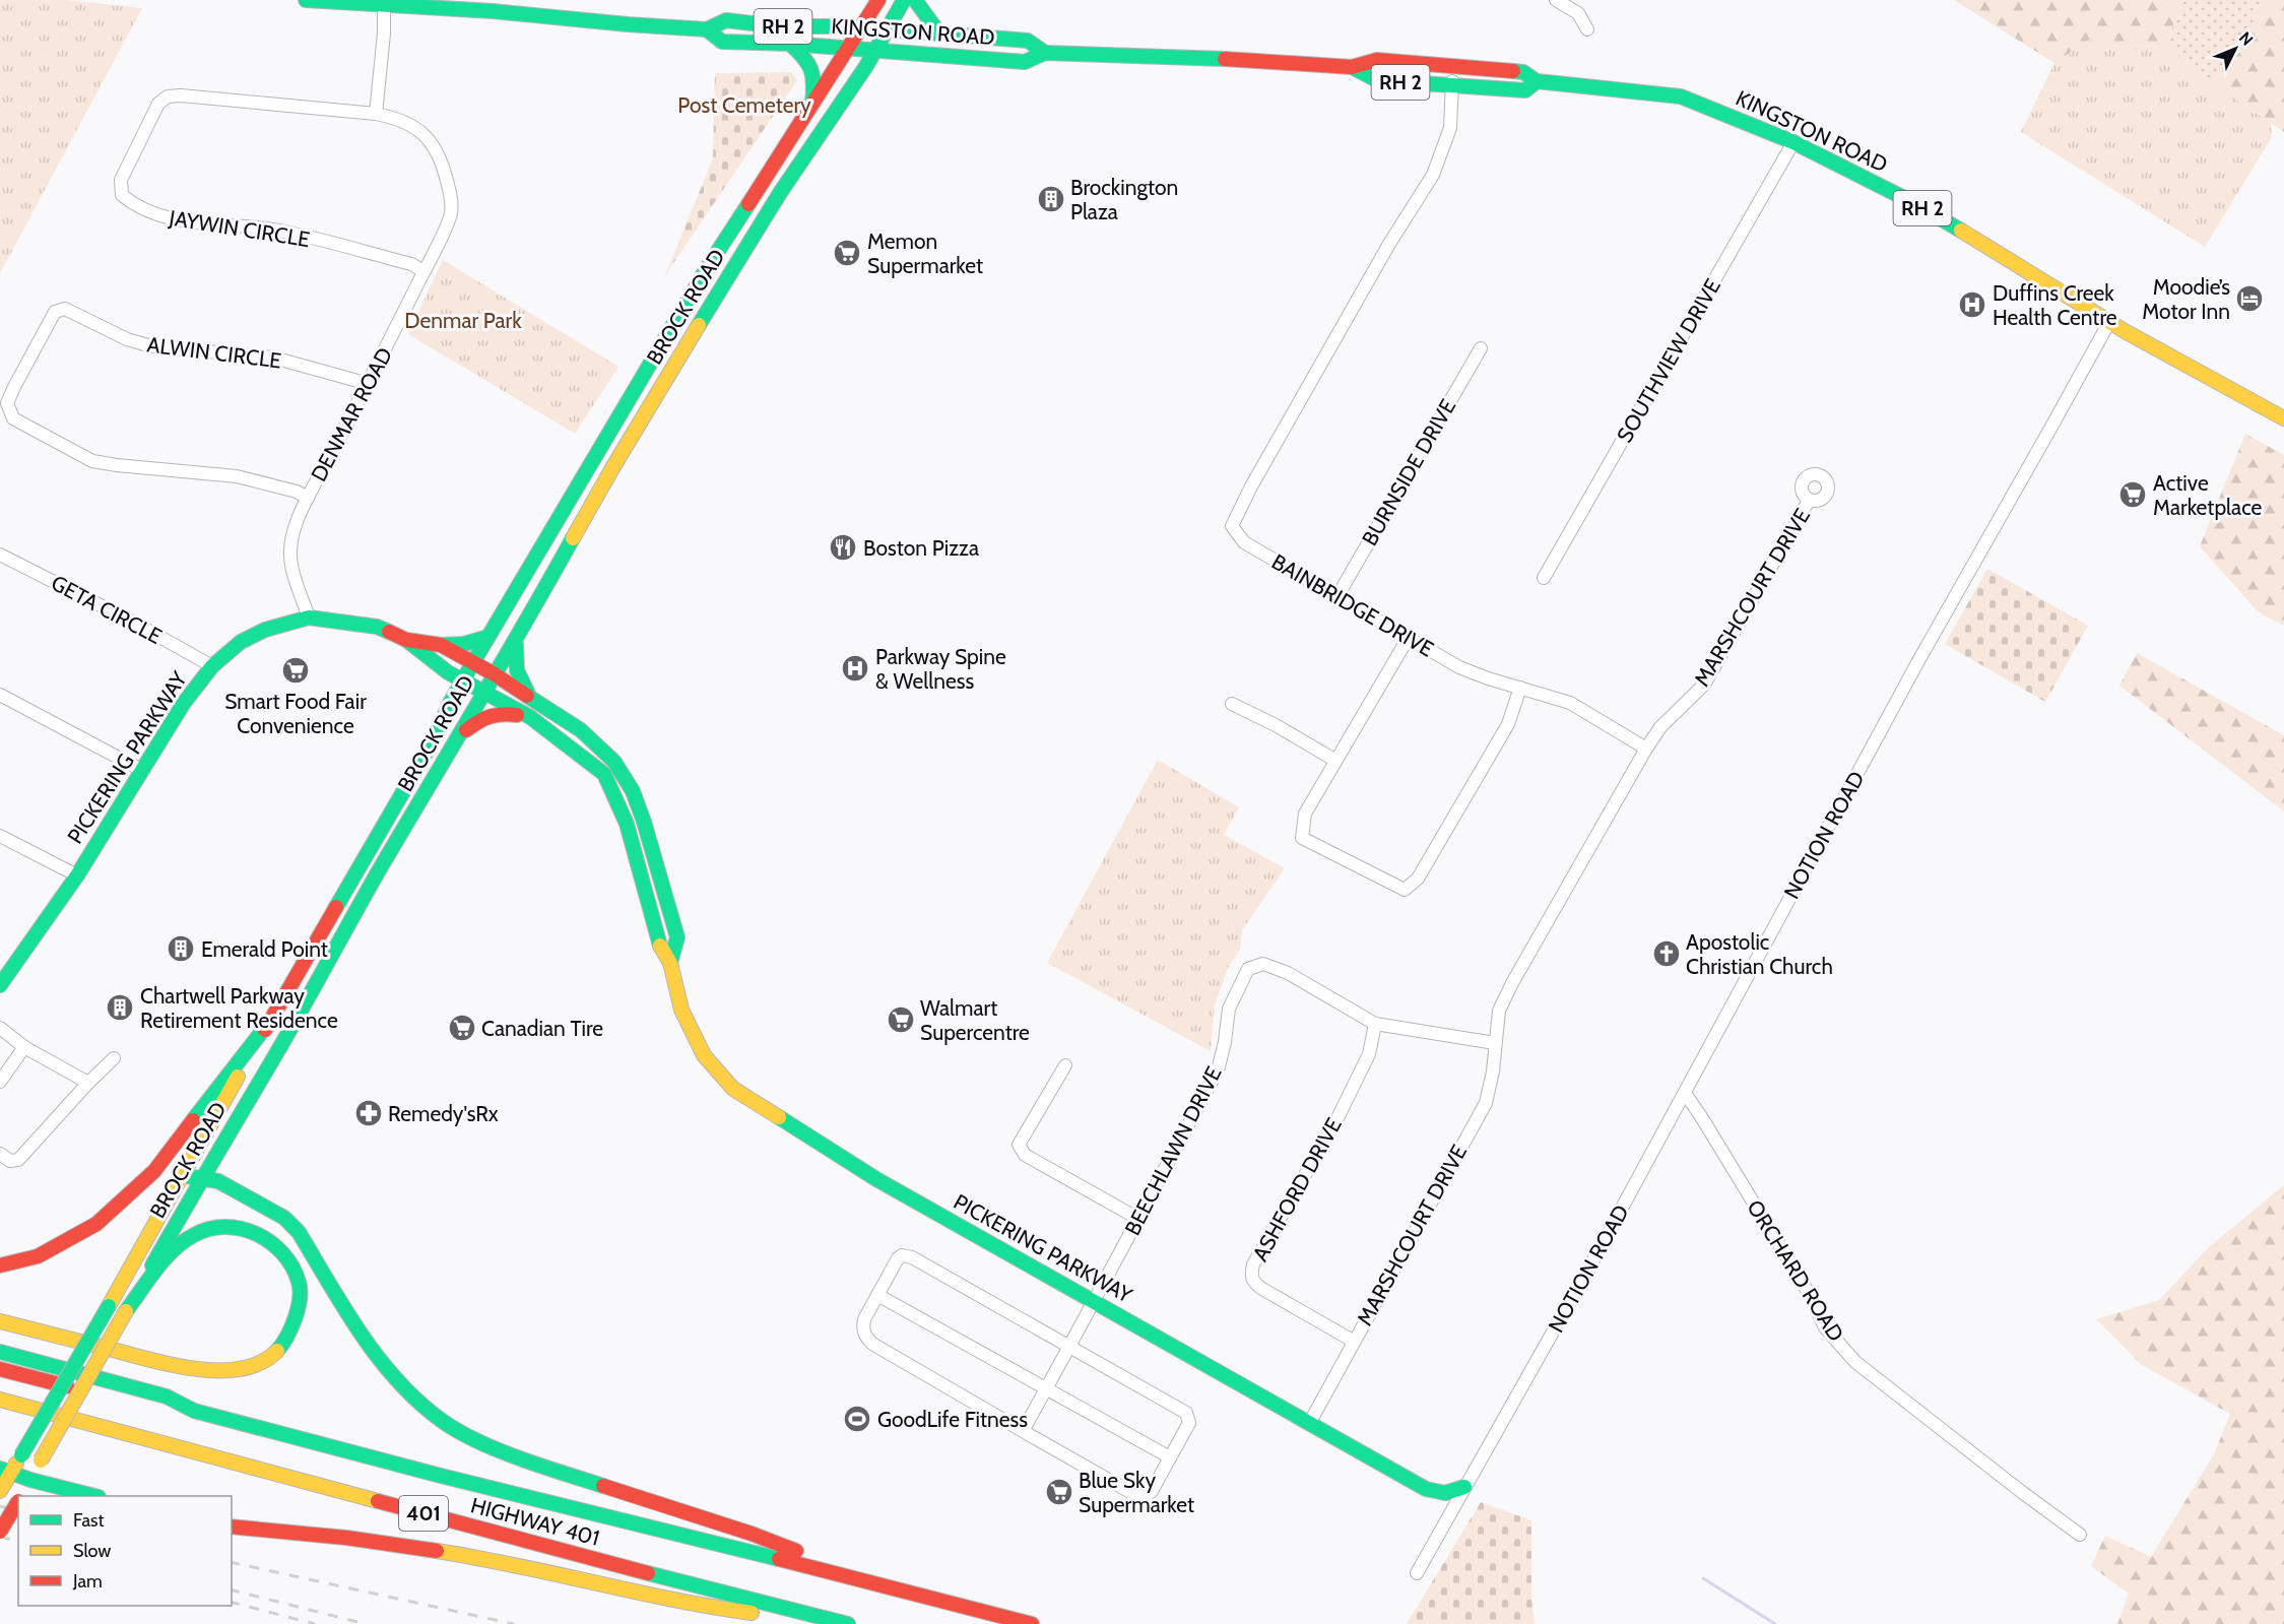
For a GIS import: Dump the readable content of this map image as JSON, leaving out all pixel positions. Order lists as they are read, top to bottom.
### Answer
{
  "streets": {
    "main road": [
      "RH 2",
      "KINGSTON ROAD",
      "BROCK ROAD",
      "PICKERING PARKWAY",
      "401",
      "HIGHWAY 401"
    ],
    "street": [
      "JAYWIN CIRCLE",
      "ALWIN CIRCLE",
      "SOUTHVIEW DRIVE",
      "DENMAR ROAD",
      "BURNSIDE DRIVE",
      "MARSHCOURT DRIVE",
      "BAINBRIDGE DRIVE",
      "GETA CIRCLE",
      "NOTION ROAD",
      "BEECHLAWN DRIVE",
      "ASHFORD DRIVE",
      "ORCHARD ROAD"
    ]
  },
  "crossings": [
    ["RH 2", "KINGSTON ROAD"],
    ["RH 2", "NOTION ROAD"],
    ["KINGSTON ROAD", "BROCK ROAD"],
    ["KINGSTON ROAD", "SOUTHVIEW DRIVE"],
    ["KINGSTON ROAD", "BAINBRIDGE DRIVE"],
    ["KINGSTON ROAD", "NOTION ROAD"],
    ["JAYWIN CIRCLE", "DENMAR ROAD"],
    ["BROCK ROAD", "PICKERING PARKWAY"],
    ["ALWIN CIRCLE", "DENMAR ROAD"],
    ["DENMAR ROAD", "PICKERING PARKWAY"],
    ["BURNSIDE DRIVE", "BAINBRIDGE DRIVE"],
    ["MARSHCOURT DRIVE", "BAINBRIDGE DRIVE"],
    ["MARSHCOURT DRIVE", "PICKERING PARKWAY"],
    ["MARSHCOURT DRIVE", "BEECHLAWN DRIVE"],
    ["MARSHCOURT DRIVE", "ASHFORD DRIVE"],
    ["GETA CIRCLE", "PICKERING PARKWAY"],
    ["PICKERING PARKWAY", "NOTION ROAD"],
    ["PICKERING PARKWAY", "BEECHLAWN DRIVE"],
    ["NOTION ROAD", "ORCHARD ROAD"],
    ["BEECHLAWN DRIVE", "ASHFORD DRIVE"],
    ["401", "HIGHWAY 401"]
  ],
  "parks": ["Post Cemetery", "Denmar Park"],
  "places": {
    "building": ["Brockington Plaza", "Emerald Point", "Chartwell Parkway Retirement Residence"],
    "supermarket": [
      "Memon Supermarket",
      "Active Marketplace",
      "Smart Food Fair Convenience",
      "Walmart Supercentre",
      "Canadian Tire",
      "Blue Sky Supermarket"
    ],
    "hotel": ["Moodie’s Motor Inn"],
    "hospital": ["Duffins Creek Health Centre", "Parkway Spine & Wellness"],
    "restaurant": ["Boston Pizza"],
    "church": ["Apostolic Christian Church"],
    "pharmacy": ["Remedy'sRx"],
    "sports": ["GoodLife Fitness"]
  },
  "legend": ["Fast", "Slow", "Jam"],
  "north": "top right"
}
